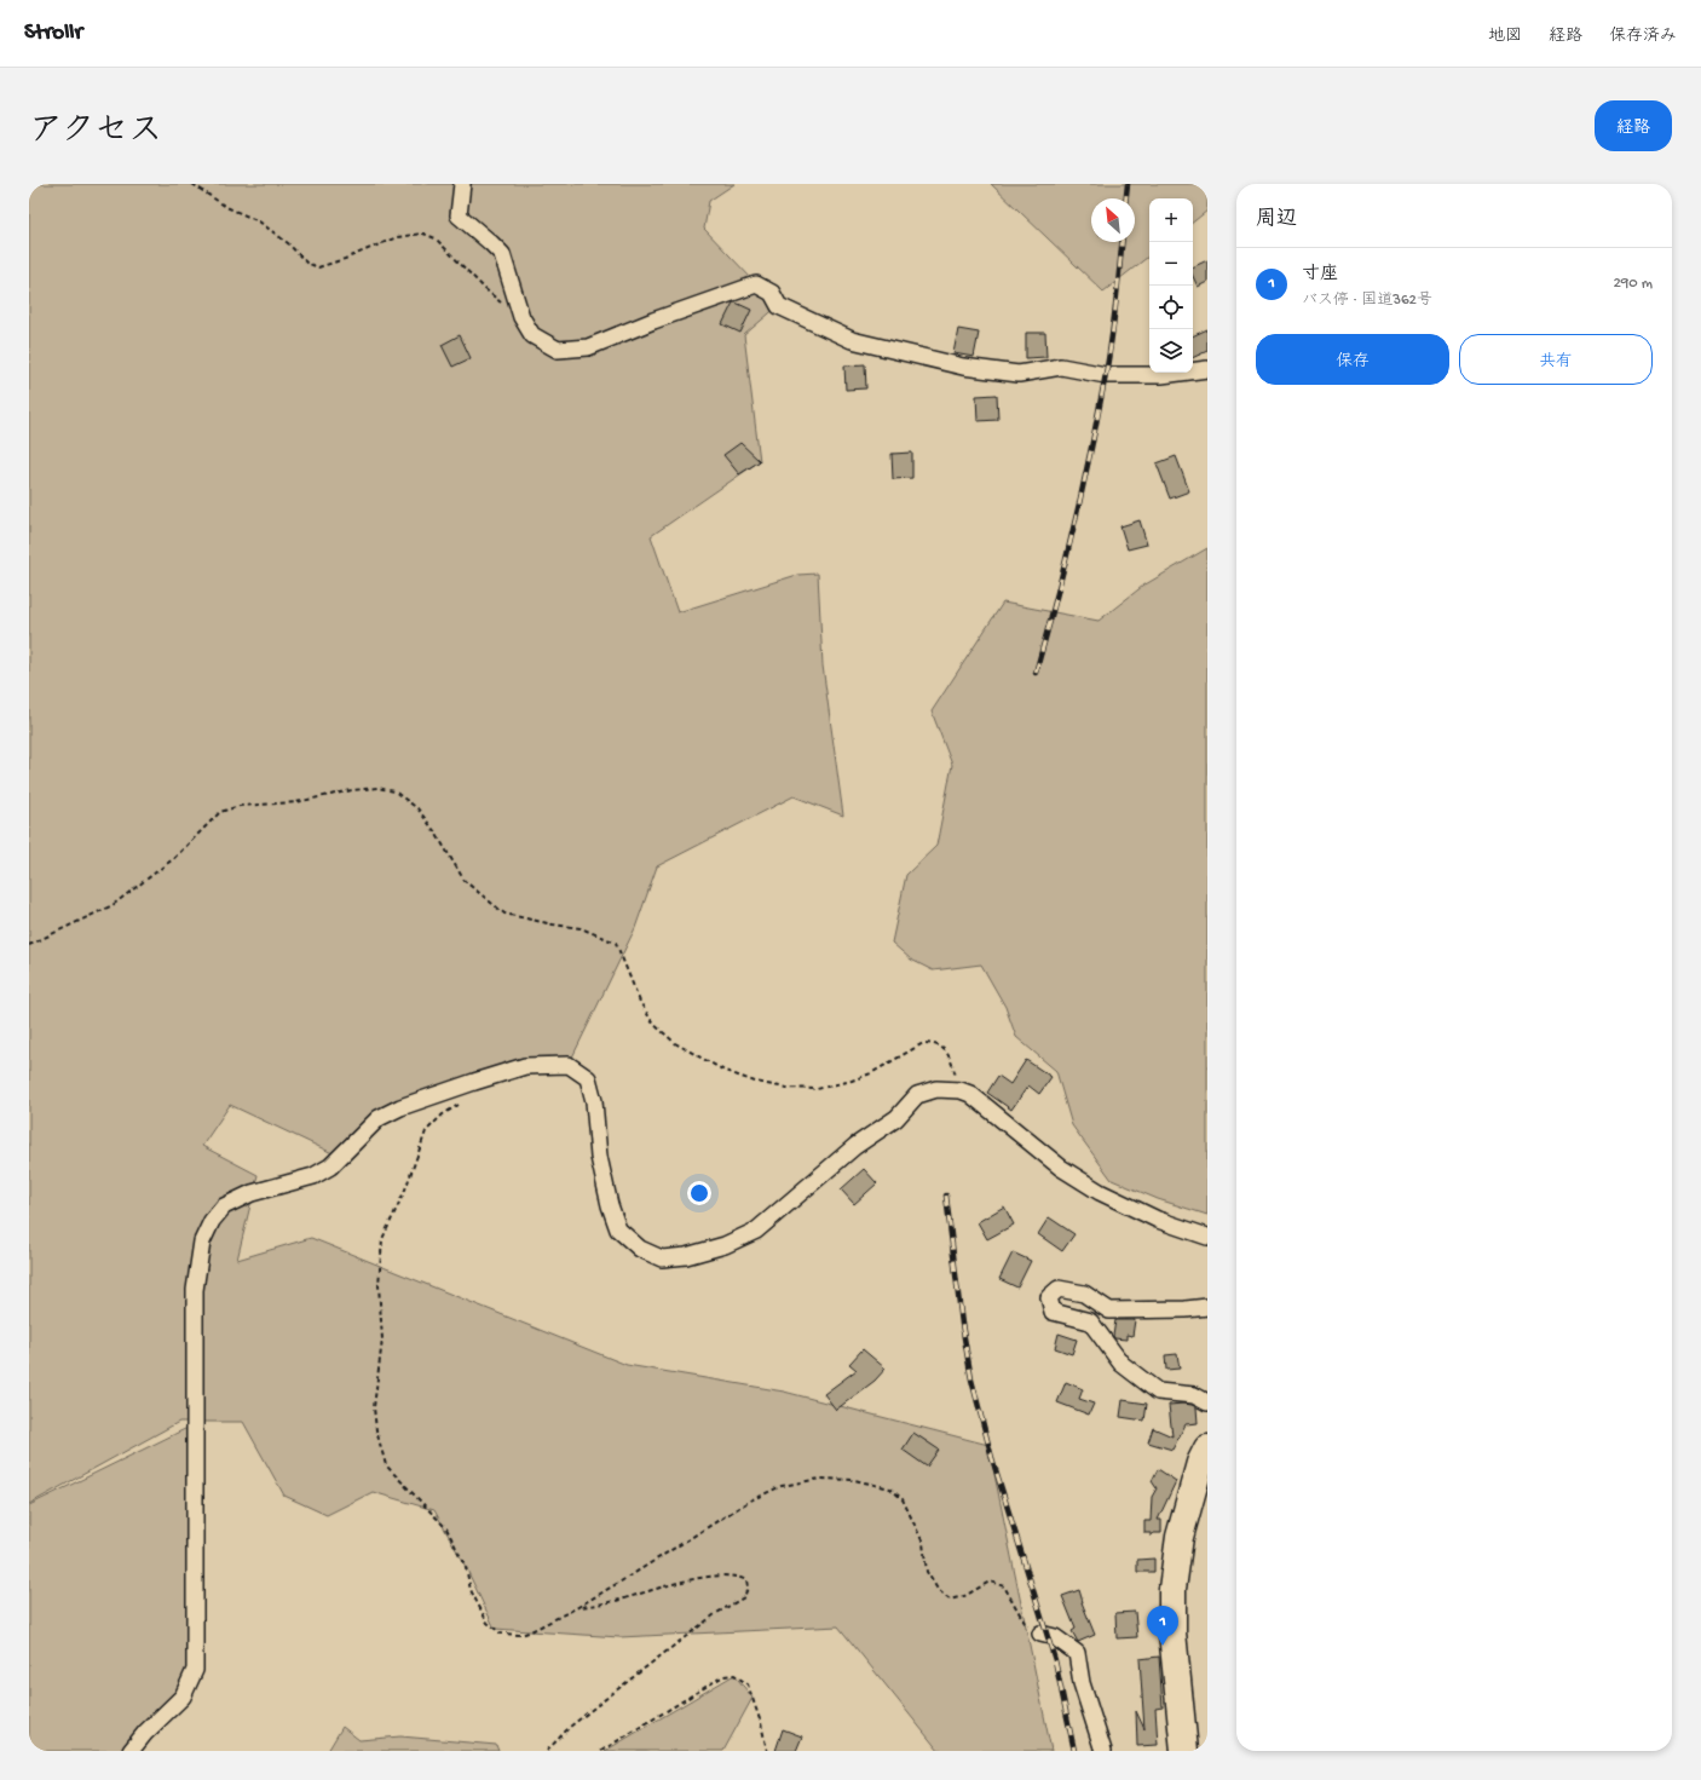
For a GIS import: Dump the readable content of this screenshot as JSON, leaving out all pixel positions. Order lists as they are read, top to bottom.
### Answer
{
  "north": "top left",
  "page": {
    "header": "Strollr",
    "nav": ["地図", "経路", "保存済み"],
    "title": "アクセス",
    "buttons": [
      "経路",
      ["保存", "共有"]
    ],
    "heading": "周辺",
    "map_buttons": ["+", "−"],
    "list": [
      {
        "mark": "1",
        "name": "寸座",
        "note": "バス停 · 国道362号",
        "value": "290 m"
      }
    ],
    "pins": "1"
  }
}
